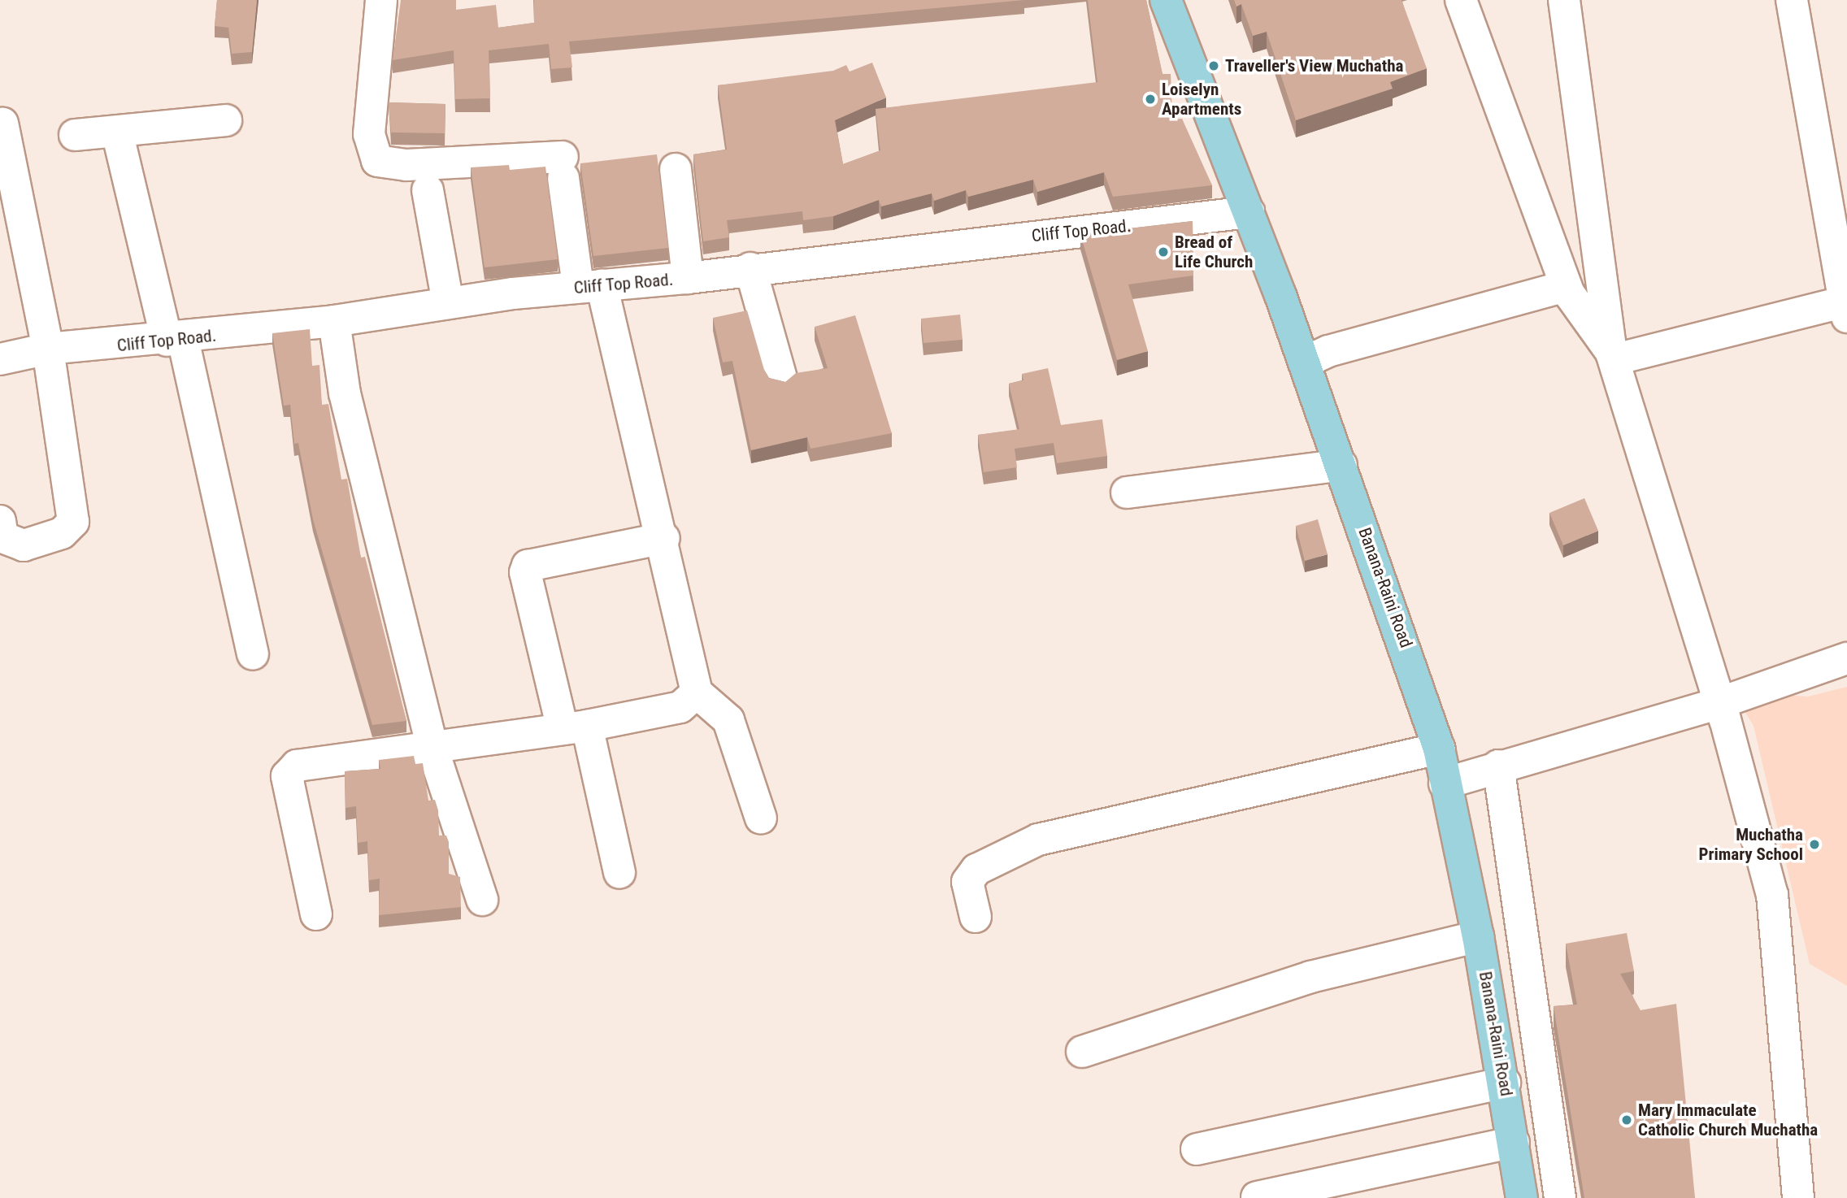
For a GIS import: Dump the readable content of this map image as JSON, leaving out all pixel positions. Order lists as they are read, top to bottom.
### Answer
{
  "streets": {
    "main road": ["Banana-Raini Road"],
    "street": ["Cliff Top Road."]
  },
  "crossings": [
    ["Cliff Top Road.", "Banana-Raini Road"]
  ],
  "places": [
    "Traveller's View Muchatha",
    "Loiselyn Apartments",
    "Bread of Life Church",
    "Muchatha Primary School",
    "Mary Immaculate Catholic Church Muchatha"
  ]
}
